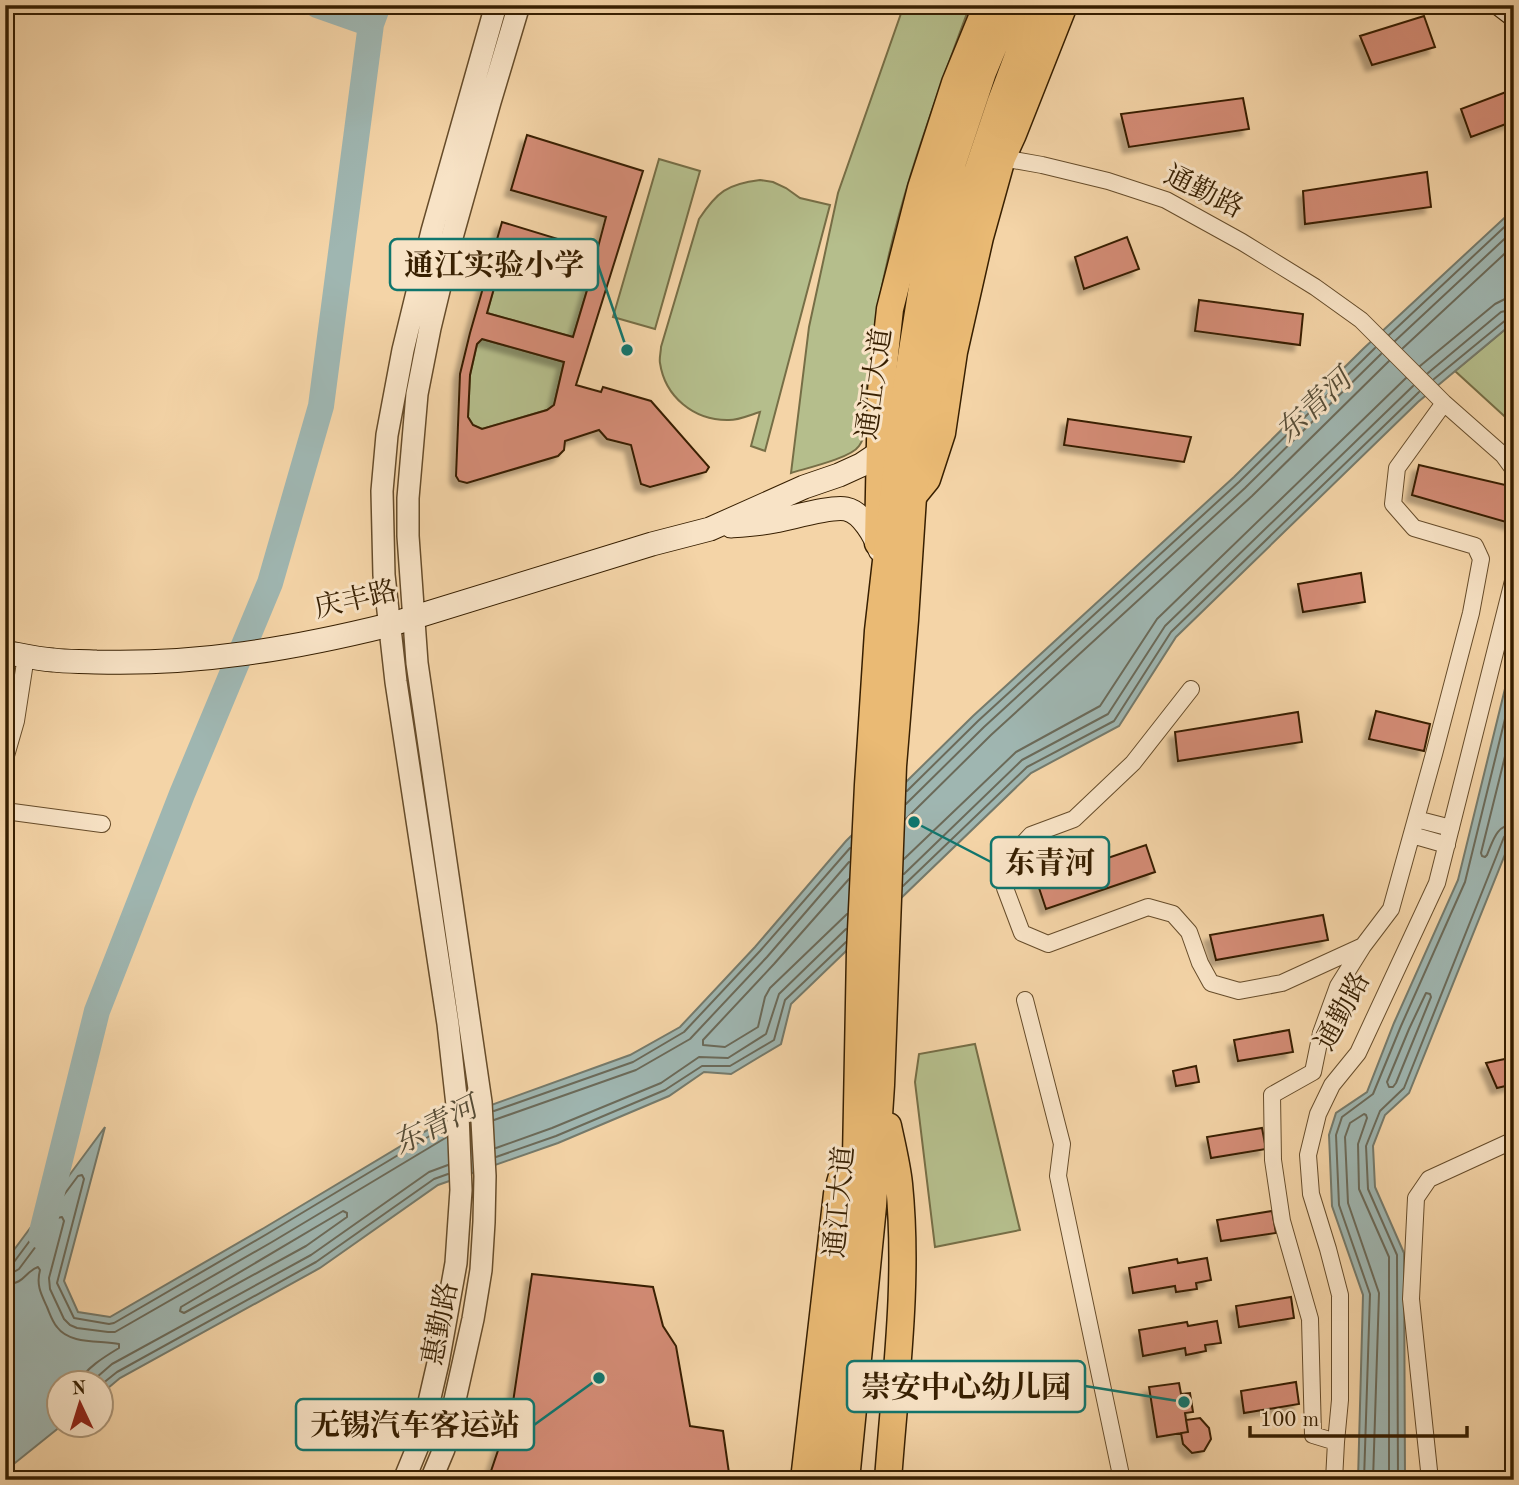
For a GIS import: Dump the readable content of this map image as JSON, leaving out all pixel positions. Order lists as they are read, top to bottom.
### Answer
{
  "streets": {
    "main road": ["通江大道", "庆丰路"],
    "street": ["通勤路", "惠勤路"]
  },
  "crossings": [
    ["庆丰路", "惠勤路"]
  ],
  "water": ["东青河"],
  "places": [
    "通江实验小学",
    "东青河",
    "无锡汽车客运站",
    "崇安中心幼儿园"
  ],
  "scale_bar": "100 m",
  "north": "top"
}
